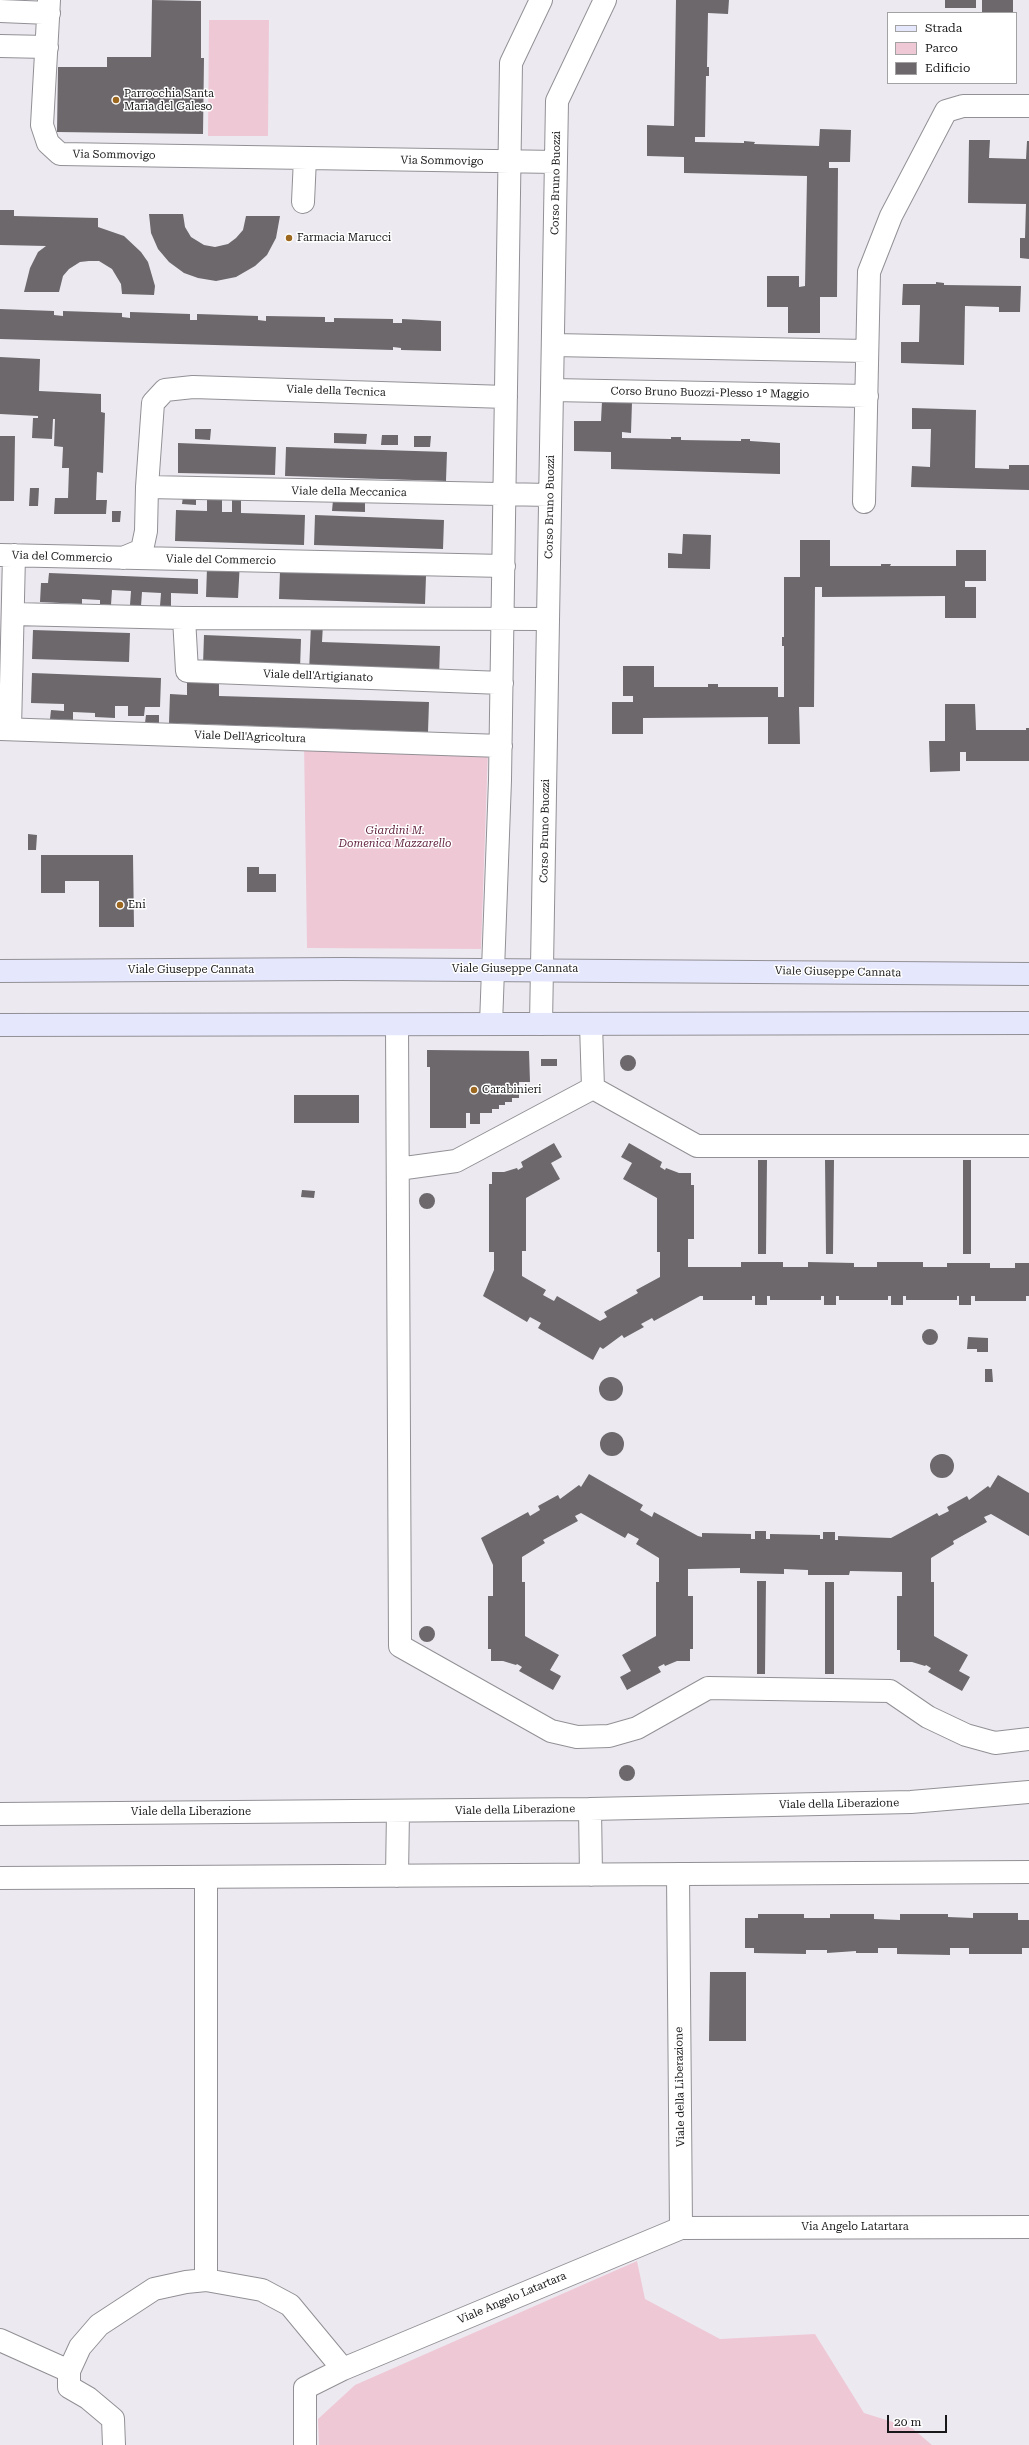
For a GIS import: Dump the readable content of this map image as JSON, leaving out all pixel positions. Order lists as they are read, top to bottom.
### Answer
{
  "streets": {
    "street": [
      "Via Sommovigo",
      "Corso Bruno Buozzi",
      "Viale della Tecnica",
      "Corso Bruno Buozzi-Plesso 1° Maggio",
      "Viale della Meccanica",
      "Via del Commercio",
      "Viale del Commercio",
      "Viale dell'Artigianato",
      "Viale Dell'Agricoltura",
      "Viale Giuseppe Cannata",
      "Viale della Liberazione",
      "Via Angelo Latartara",
      "Viale Angelo Latartara"
    ]
  },
  "crossings": [
    ["Via Sommovigo", "Corso Bruno Buozzi"],
    ["Corso Bruno Buozzi", "Corso Bruno Buozzi-Plesso 1° Maggio"],
    ["Corso Bruno Buozzi", "Viale della Meccanica"],
    ["Corso Bruno Buozzi", "Viale Giuseppe Cannata"],
    ["Viale della Tecnica", "Viale della Meccanica"],
    ["Via del Commercio", "Viale del Commercio"],
    ["Viale della Liberazione", "Via Angelo Latartara"],
    ["Viale della Liberazione", "Viale Angelo Latartara"],
    ["Via Angelo Latartara", "Viale Angelo Latartara"]
  ],
  "parks": ["Giardini M. Domenica Mazzarello"],
  "places": [
    "Parrocchia Santa Maria del Galeso",
    "Farmacia Marucci",
    "Eni",
    "Carabinieri"
  ],
  "legend": ["Strada", "Parco", "Edificio"],
  "scale_bar": "20 m"
}
